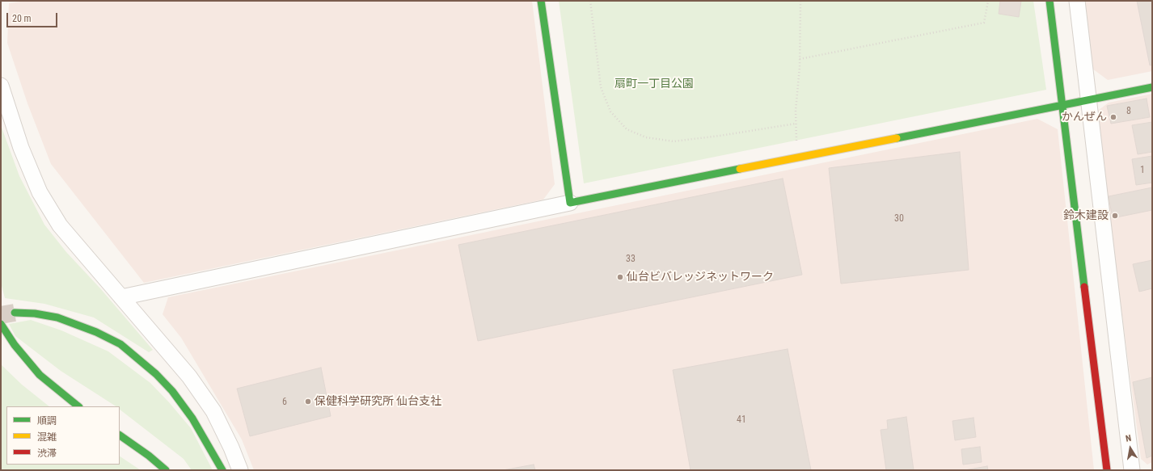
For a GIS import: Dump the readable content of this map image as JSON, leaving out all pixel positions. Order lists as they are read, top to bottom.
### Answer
{
  "parks": ["扇町一丁目公園"],
  "places": [
    "かんぜん",
    "鈴木建設",
    "仙台ビバレッジネットワーク",
    "保健科学研究所 仙台支社"
  ],
  "house_numbers": [
    "8",
    "1",
    "30",
    "33",
    "6",
    "41"
  ],
  "legend": ["順調", "混雑", "渋滞"],
  "scale_bar": "20 m",
  "north": "top"
}
